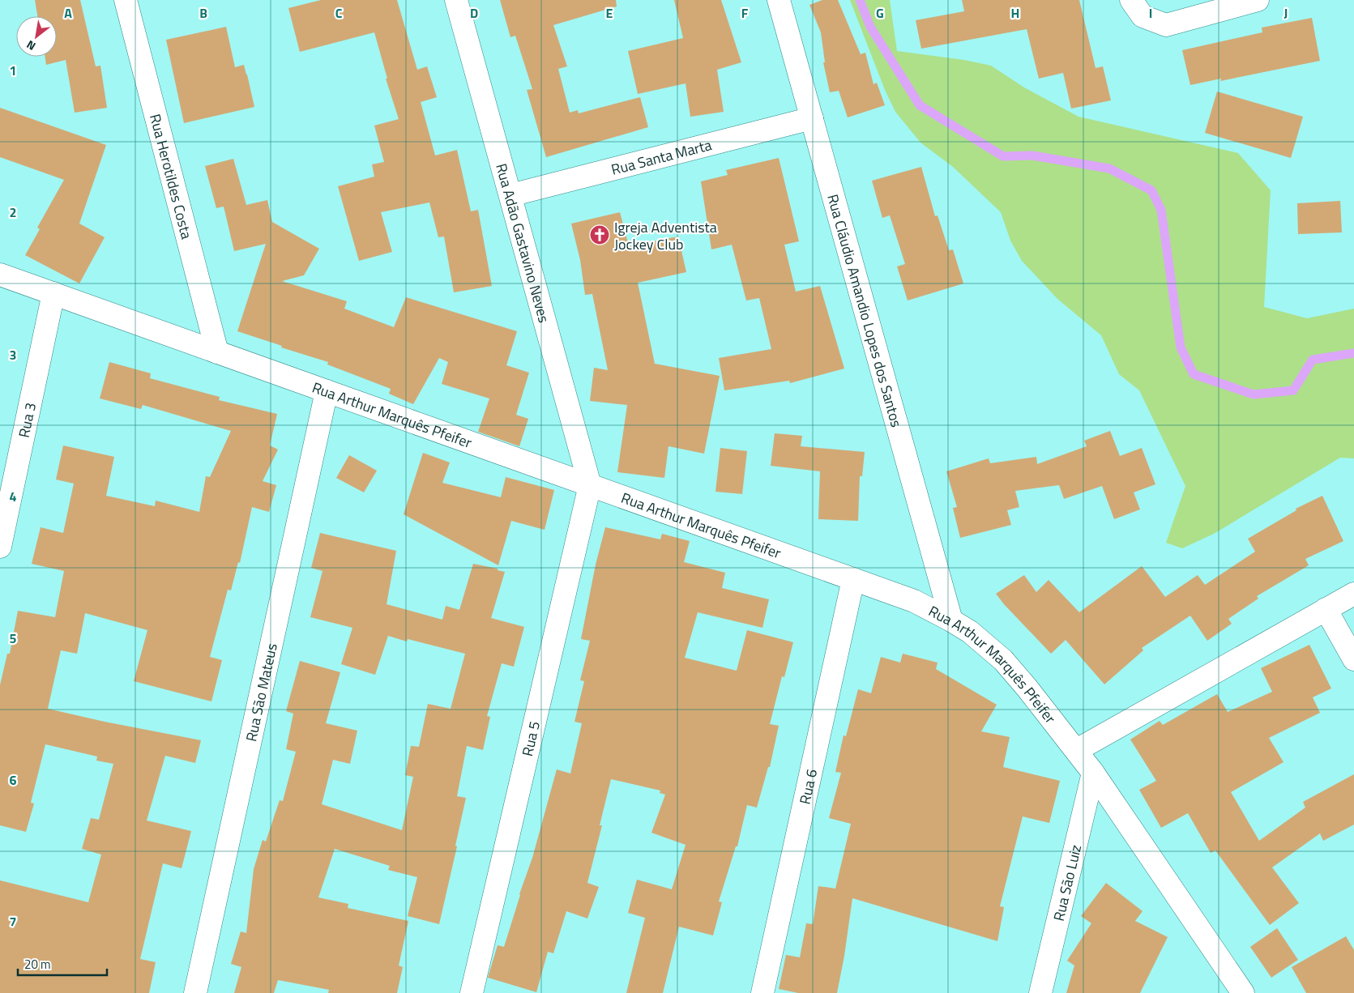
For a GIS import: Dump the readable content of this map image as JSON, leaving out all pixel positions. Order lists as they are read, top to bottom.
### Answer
{
  "streets": {
    "street": [
      "Rua Santa Marta",
      "Rua Herotildes Costa",
      "Rua Adão Gastavino Neves",
      "Rua Cláudio Amandio Lopes dos Santos",
      "Rua Arthur Marquês Pfeifer",
      "Rua 3",
      "Rua São Mateus",
      "Rua 5",
      "Rua 6",
      "Rua São Luiz"
    ]
  },
  "crossings": [
    ["Rua Santa Marta", "Rua Adão Gastavino Neves"],
    ["Rua Santa Marta", "Rua Cláudio Amandio Lopes dos Santos"],
    ["Rua Herotildes Costa", "Rua Arthur Marquês Pfeifer"],
    ["Rua Adão Gastavino Neves", "Rua Arthur Marquês Pfeifer"],
    ["Rua Adão Gastavino Neves", "Rua 5"],
    ["Rua Cláudio Amandio Lopes dos Santos", "Rua Arthur Marquês Pfeifer"],
    ["Rua Arthur Marquês Pfeifer", "Rua 3"],
    ["Rua Arthur Marquês Pfeifer", "Rua São Mateus"],
    ["Rua Arthur Marquês Pfeifer", "Rua 5"],
    ["Rua Arthur Marquês Pfeifer", "Rua 6"],
    ["Rua Arthur Marquês Pfeifer", "Rua São Luiz"]
  ],
  "places": {
    "church": ["Igreja Adventista Jockey Club"]
  },
  "scale_bar": "20 m",
  "north": "bottom left",
  "grid": {
    "columns": [
      "A",
      "B",
      "C",
      "D",
      "E",
      "F",
      "G",
      "H",
      "I",
      "J"
    ],
    "rows": [
      "1",
      "2",
      "3",
      "4",
      "5",
      "6",
      "7"
    ]
  }
}
